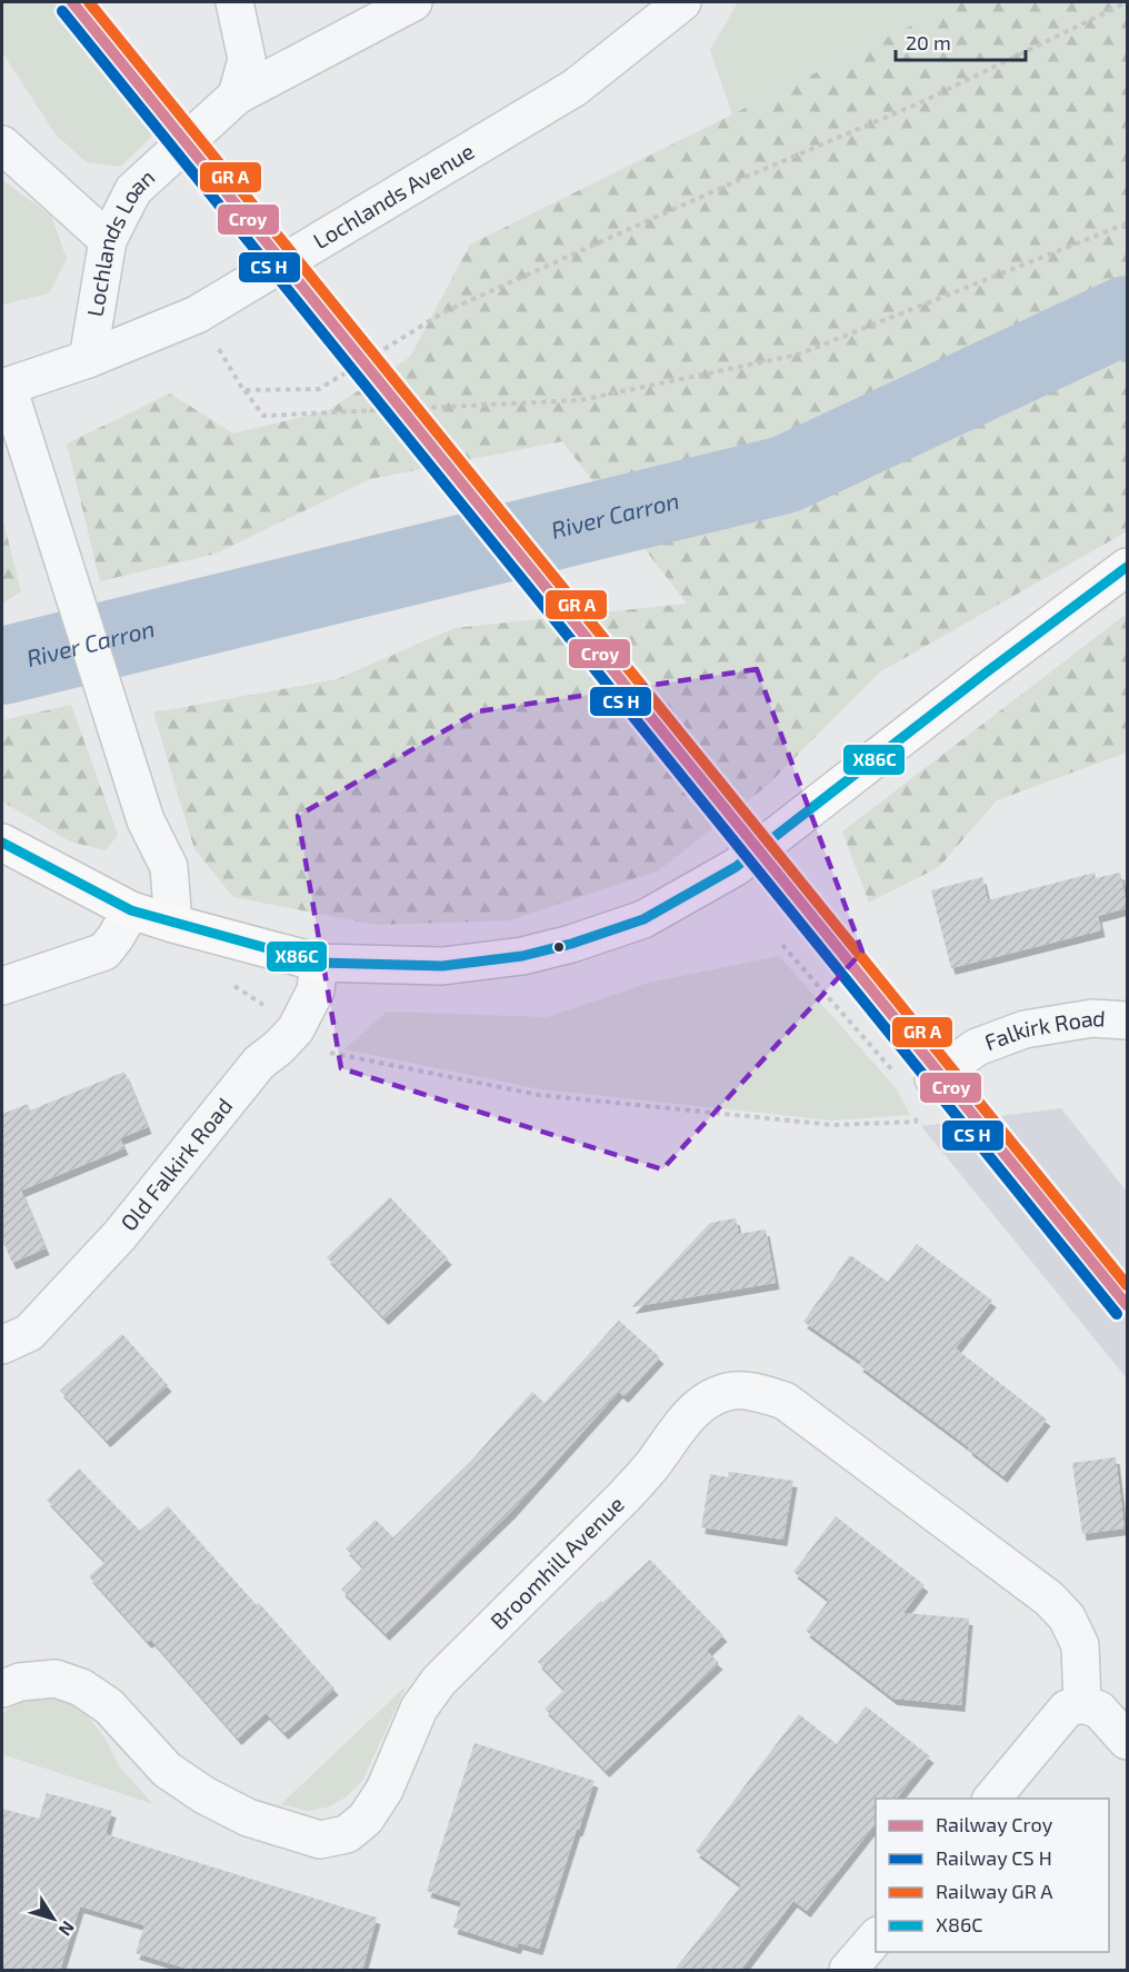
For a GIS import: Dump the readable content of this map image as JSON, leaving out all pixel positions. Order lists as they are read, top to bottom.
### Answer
{
  "streets": {
    "street": [
      "Lochlands Avenue",
      "Lochlands Loan",
      "Falkirk Road",
      "Old Falkirk Road",
      "Broomhill Avenue"
    ]
  },
  "crossings": [
    ["Lochlands Avenue", "Lochlands Loan"]
  ],
  "water": ["River Carron"],
  "lines": ["rail line Croy", "transit line X86C"],
  "legend": [
    "Railway Croy",
    "Railway CS H",
    "Railway GR A",
    "X86C"
  ],
  "scale_bar": "20 m",
  "north": "bottom right"
}
